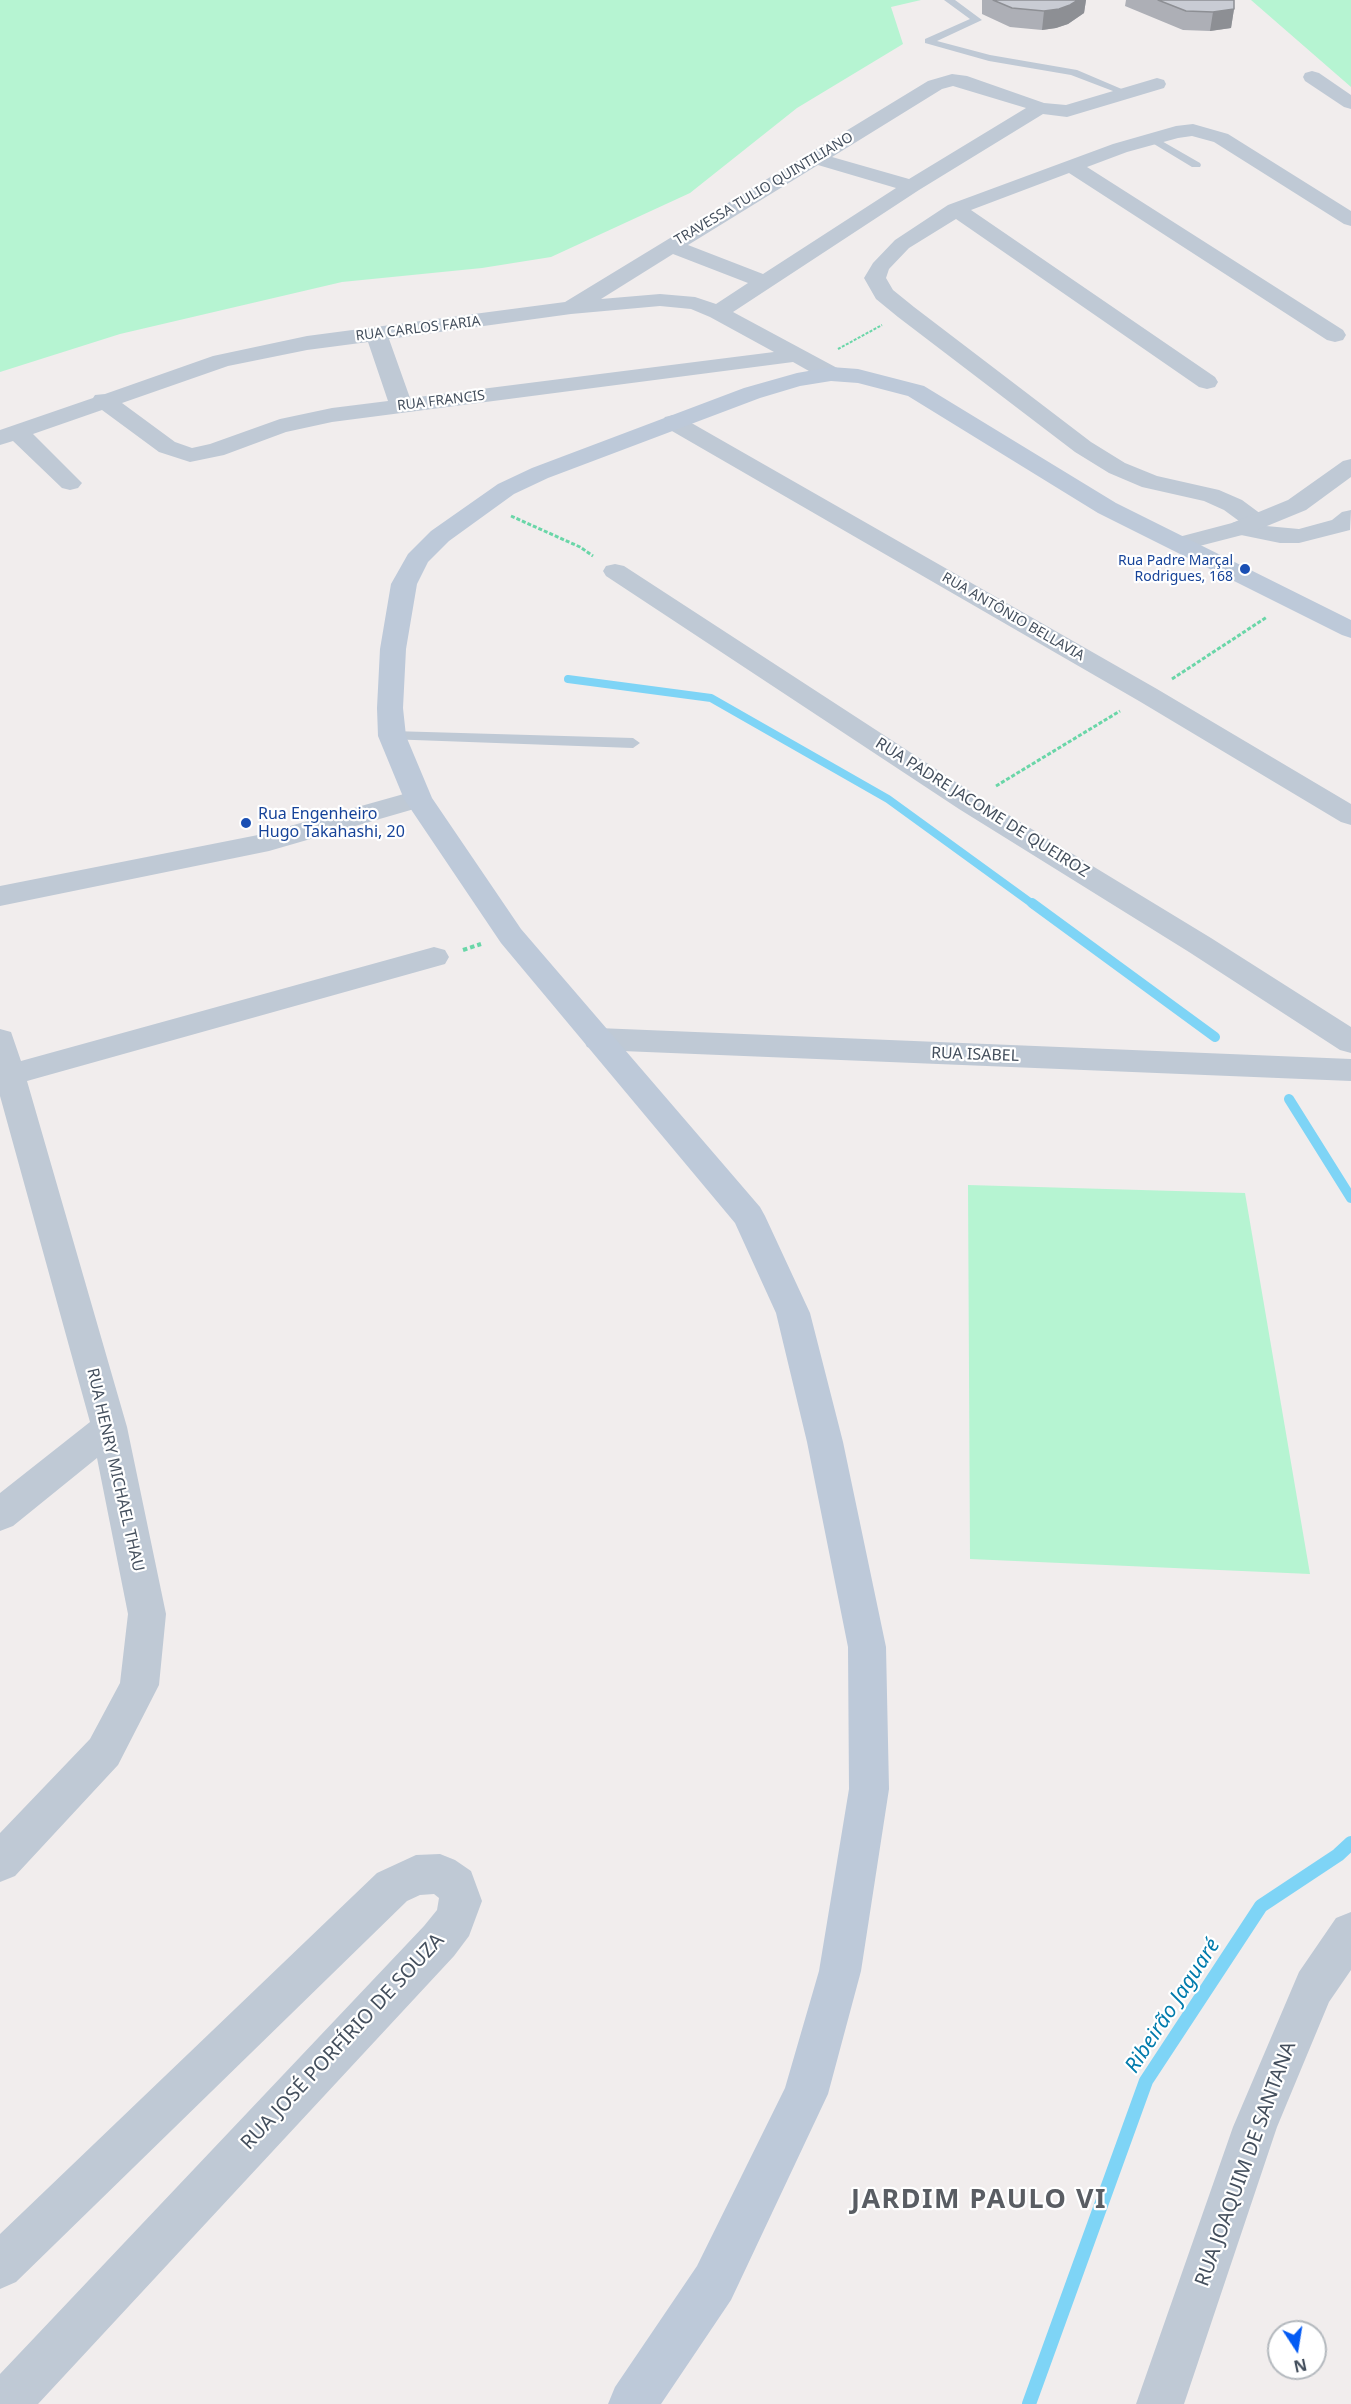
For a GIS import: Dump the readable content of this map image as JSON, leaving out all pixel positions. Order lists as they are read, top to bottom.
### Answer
{
  "streets": {
    "street": [
      "TRAVESSA TULIO QUINTILIANO",
      "RUA CARLOS FARIA",
      "RUA FRANCIS",
      "RUA ANTÔNIO BELLAVIA",
      "RUA PADRE JACOME DE QUEIROZ",
      "RUA ISABEL",
      "RUA HENRY MICHAEL THAU",
      "RUA JOSÉ PORFÍRIO DE SOUZA",
      "RUA JOAQUIM DE SANTANA"
    ]
  },
  "crossings": [
    ["TRAVESSA TULIO QUINTILIANO", "RUA CARLOS FARIA"],
    ["RUA CARLOS FARIA", "RUA FRANCIS"]
  ],
  "districts": ["JARDIM PAULO VI"],
  "water": ["Ribeirão Jaguaré"],
  "places": ["Rua Padre Marçal Rodrigues, 168", "Rua Engenheiro Hugo Takahashi, 20"],
  "north": "bottom"
}
